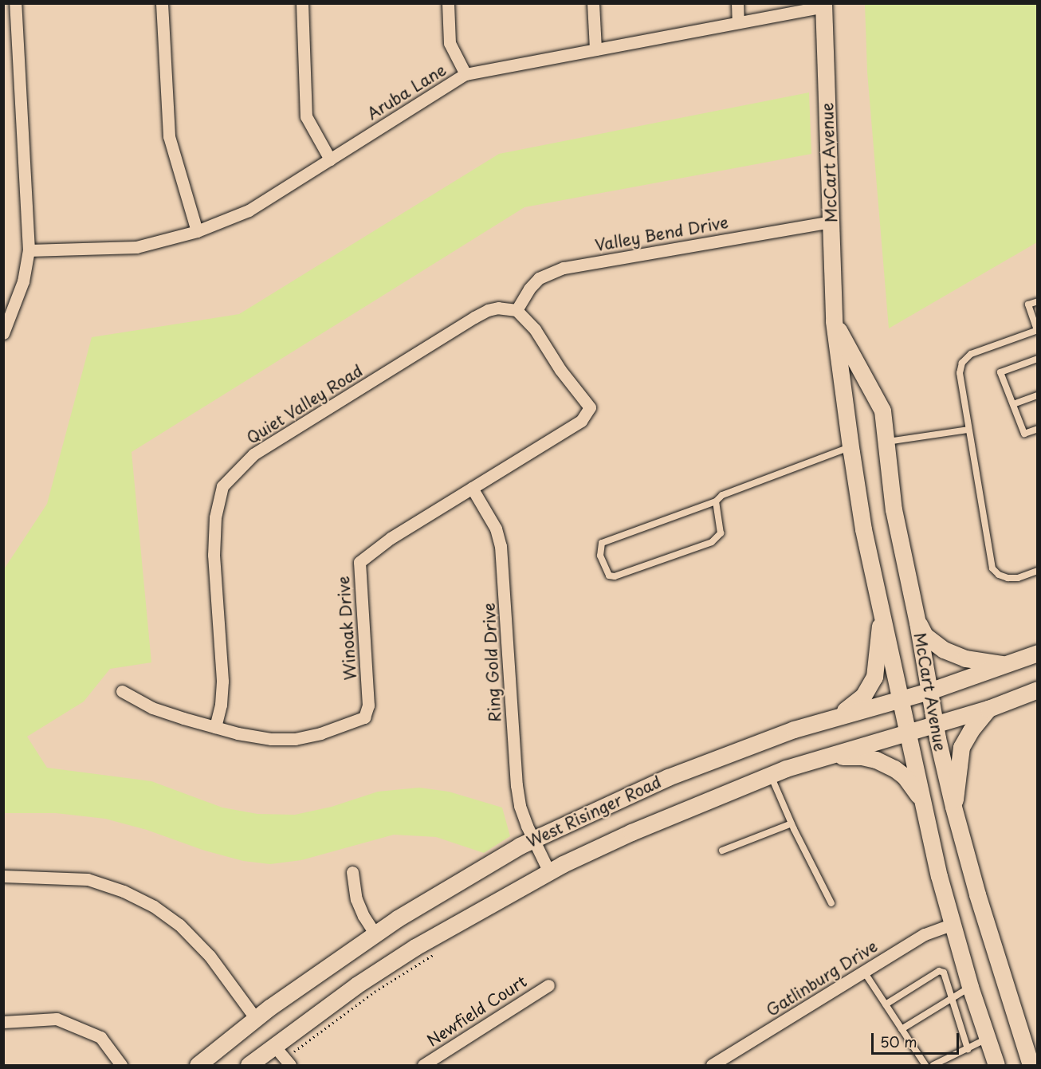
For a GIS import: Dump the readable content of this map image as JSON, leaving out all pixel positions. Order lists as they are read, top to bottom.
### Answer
{
  "streets": {
    "main road": ["McCart Avenue", "West Risinger Road"],
    "street": [
      "Aruba Lane",
      "Valley Bend Drive",
      "Quiet Valley Road",
      "Winoak Drive",
      "Ring Gold Drive",
      "Gatlinburg Drive",
      "Newfield Court"
    ]
  },
  "crossings": [
    ["Aruba Lane", "McCart Avenue"],
    ["McCart Avenue", "Valley Bend Drive"],
    ["McCart Avenue", "West Risinger Road"],
    ["McCart Avenue", "Gatlinburg Drive"],
    ["Valley Bend Drive", "Quiet Valley Road"],
    ["Valley Bend Drive", "Winoak Drive"],
    ["Quiet Valley Road", "Winoak Drive"],
    ["Winoak Drive", "Ring Gold Drive"],
    ["Ring Gold Drive", "West Risinger Road"]
  ],
  "scale_bar": "50 m"
}
